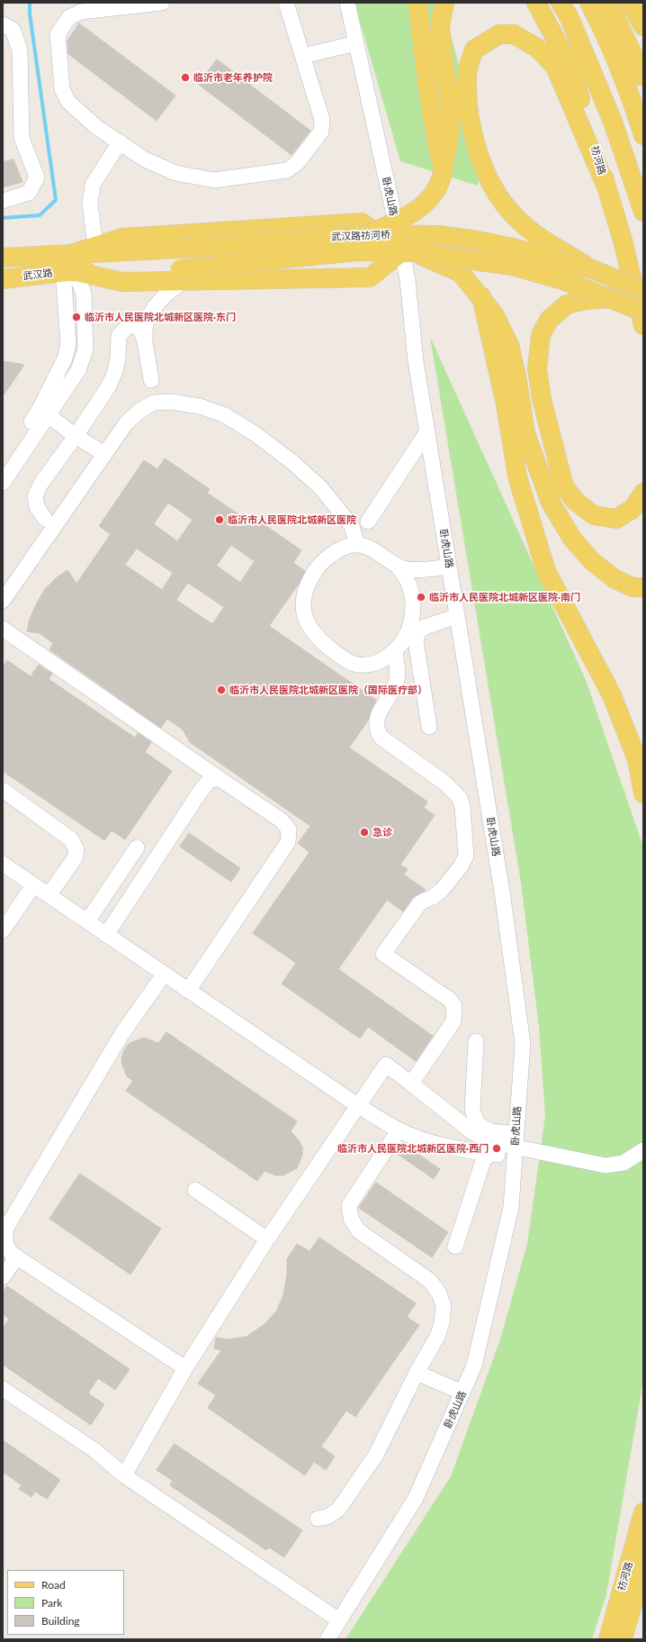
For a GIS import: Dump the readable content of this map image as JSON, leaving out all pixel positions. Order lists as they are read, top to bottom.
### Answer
{
  "streets": {
    "main road": ["祊河路", "武汉路祊河桥", "武汉路"],
    "street": ["卧虎山路"]
  },
  "crossings": [
    ["卧虎山路", "武汉路祊河桥"],
    ["武汉路祊河桥", "武汉路"]
  ],
  "places": [
    "临沂市老年养护院",
    "临沂市人民医院北城新区医院·东门",
    "临沂市人民医院北城新区医院",
    "临沂市人民医院北城新区医院·南门",
    "临沂市人民医院北城新区医院（国际医疗部）",
    "急诊",
    "临沂市人民医院北城新区医院·西门"
  ],
  "legend": ["Road", "Park", "Building"]
}
